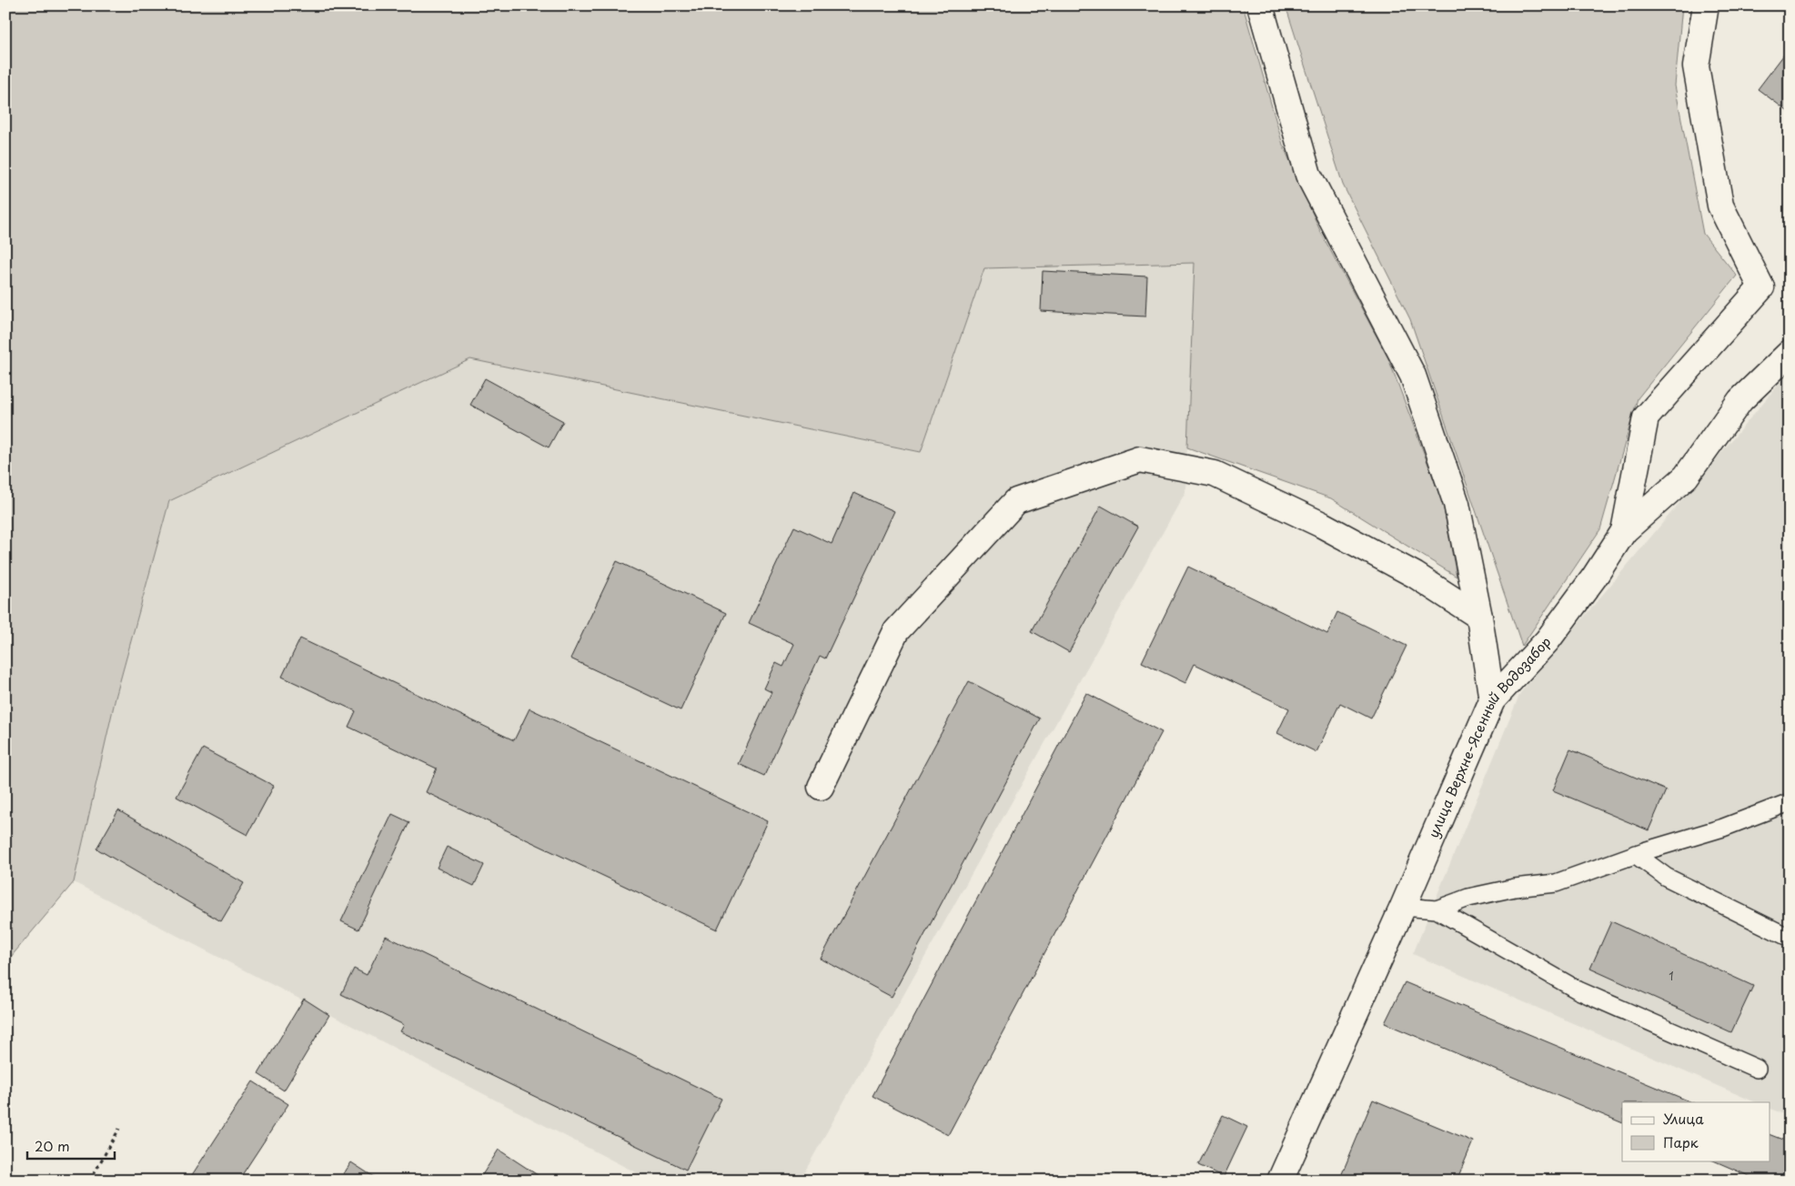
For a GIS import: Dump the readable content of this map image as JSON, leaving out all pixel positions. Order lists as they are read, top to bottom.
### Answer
{
  "streets": {
    "street": ["улица Верхне-Ясенный Водозабор"]
  },
  "house_numbers": ["1"],
  "legend": ["Улица", "Парк"],
  "scale_bar": "20 m"
}
